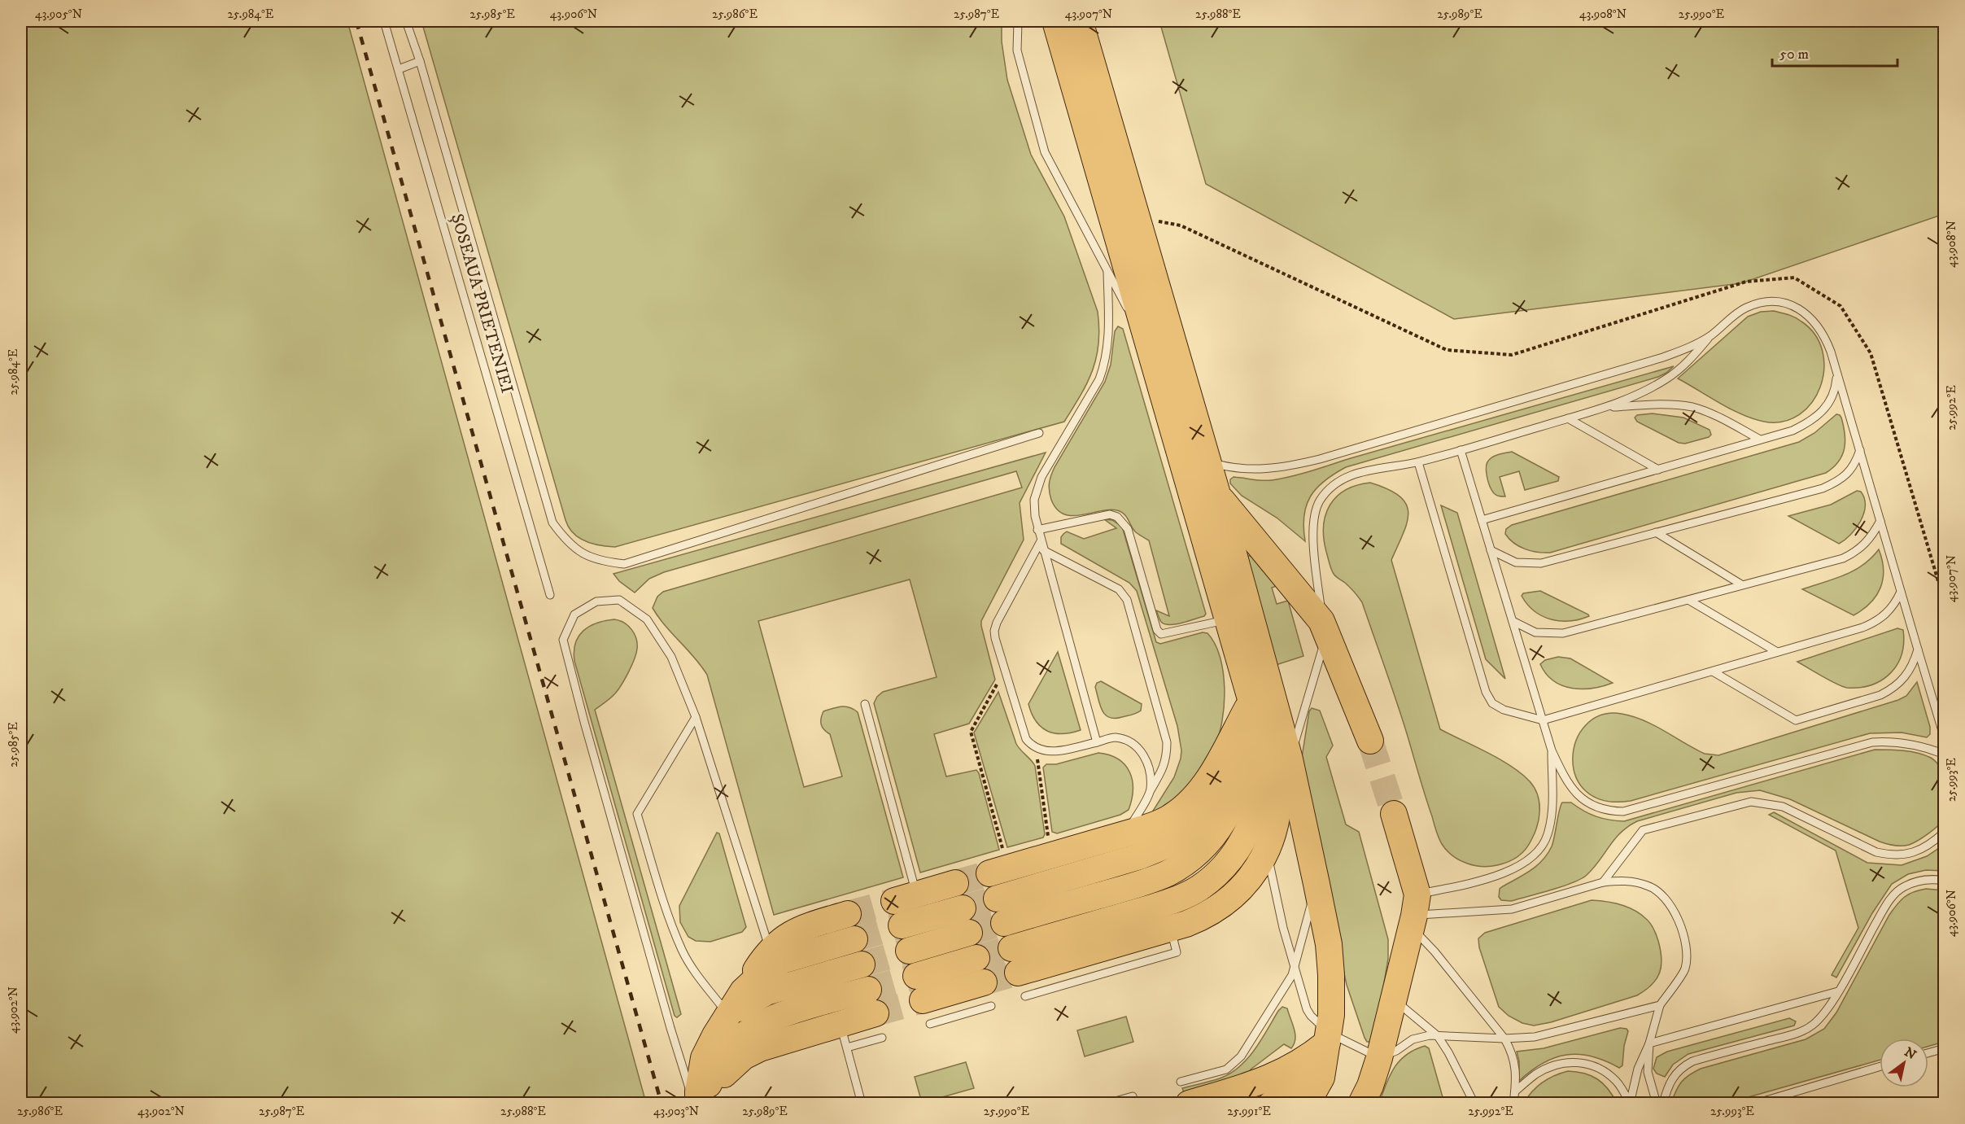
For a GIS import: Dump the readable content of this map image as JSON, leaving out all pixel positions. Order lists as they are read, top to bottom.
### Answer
{
  "streets": {
    "lane": ["ȘOSEAUA PRIETENIEI"]
  },
  "scale_bar": "50 m",
  "north": "top right",
  "coordinates": [
    "43.905°N",
    "25.984°E",
    "25.985°E",
    "43.906°N",
    "25.986°E",
    "25.987°E",
    "43.907°N",
    "25.988°E",
    "25.989°E",
    "43.908°N",
    "25.990°E",
    "25.992°E",
    "25.993°E",
    "43.902°N",
    "43.903°N",
    "25.991°E"
  ]
}
